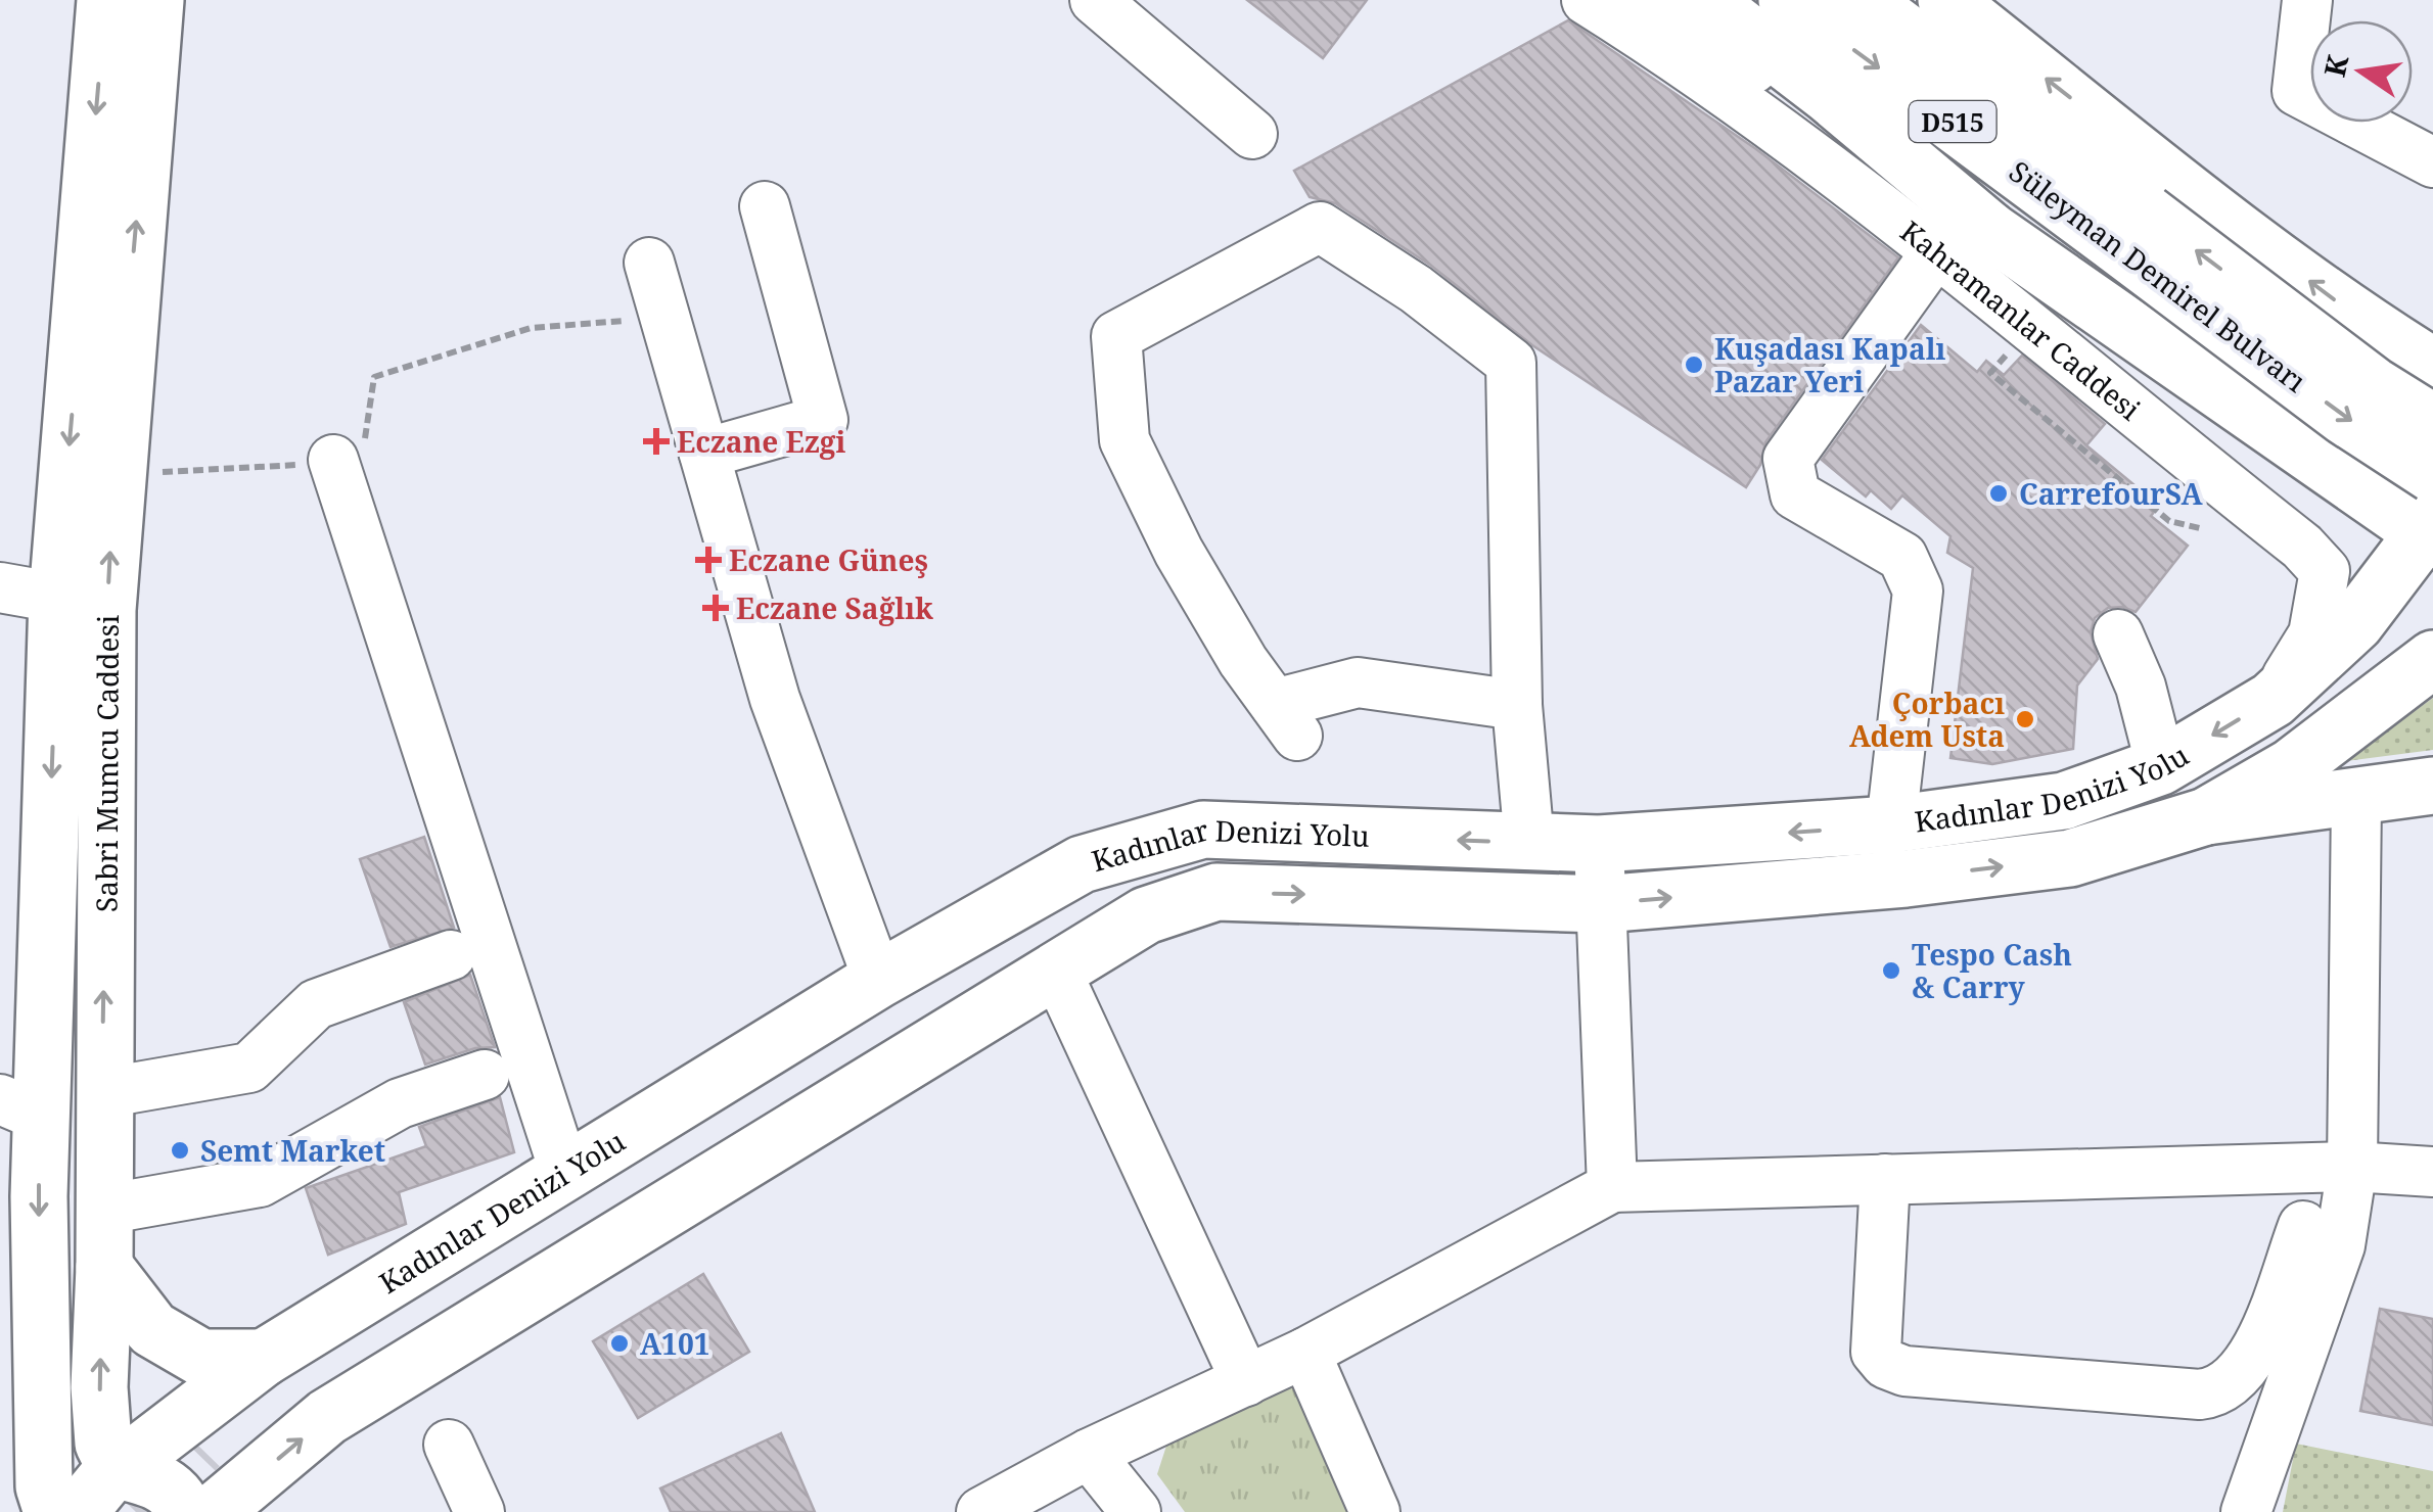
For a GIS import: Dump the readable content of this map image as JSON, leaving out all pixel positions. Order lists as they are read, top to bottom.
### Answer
{
  "streets": {
    "main road": [
      "D515",
      "Süleyman Demirel Bulvarı",
      "Sabri Mumcu Caddesi",
      "Kadınlar Denizi Yolu"
    ],
    "street": ["Kahramanlar Caddesi"]
  },
  "crossings": [
    ["Kahramanlar Caddesi", "Kadınlar Denizi Yolu"],
    ["Sabri Mumcu Caddesi", "Kadınlar Denizi Yolu"]
  ],
  "places": {
    "other": [
      "Kuşadası Kapalı Pazar Yeri",
      "CarrefourSA",
      "Çorbacı Adem Usta",
      "Tespo Cash & Carry",
      "Semt Market",
      "A101"
    ],
    "health": ["Eczane Ezgi", "Eczane Güneş", "Eczane Sağlık"]
  },
  "north": "left"
}
